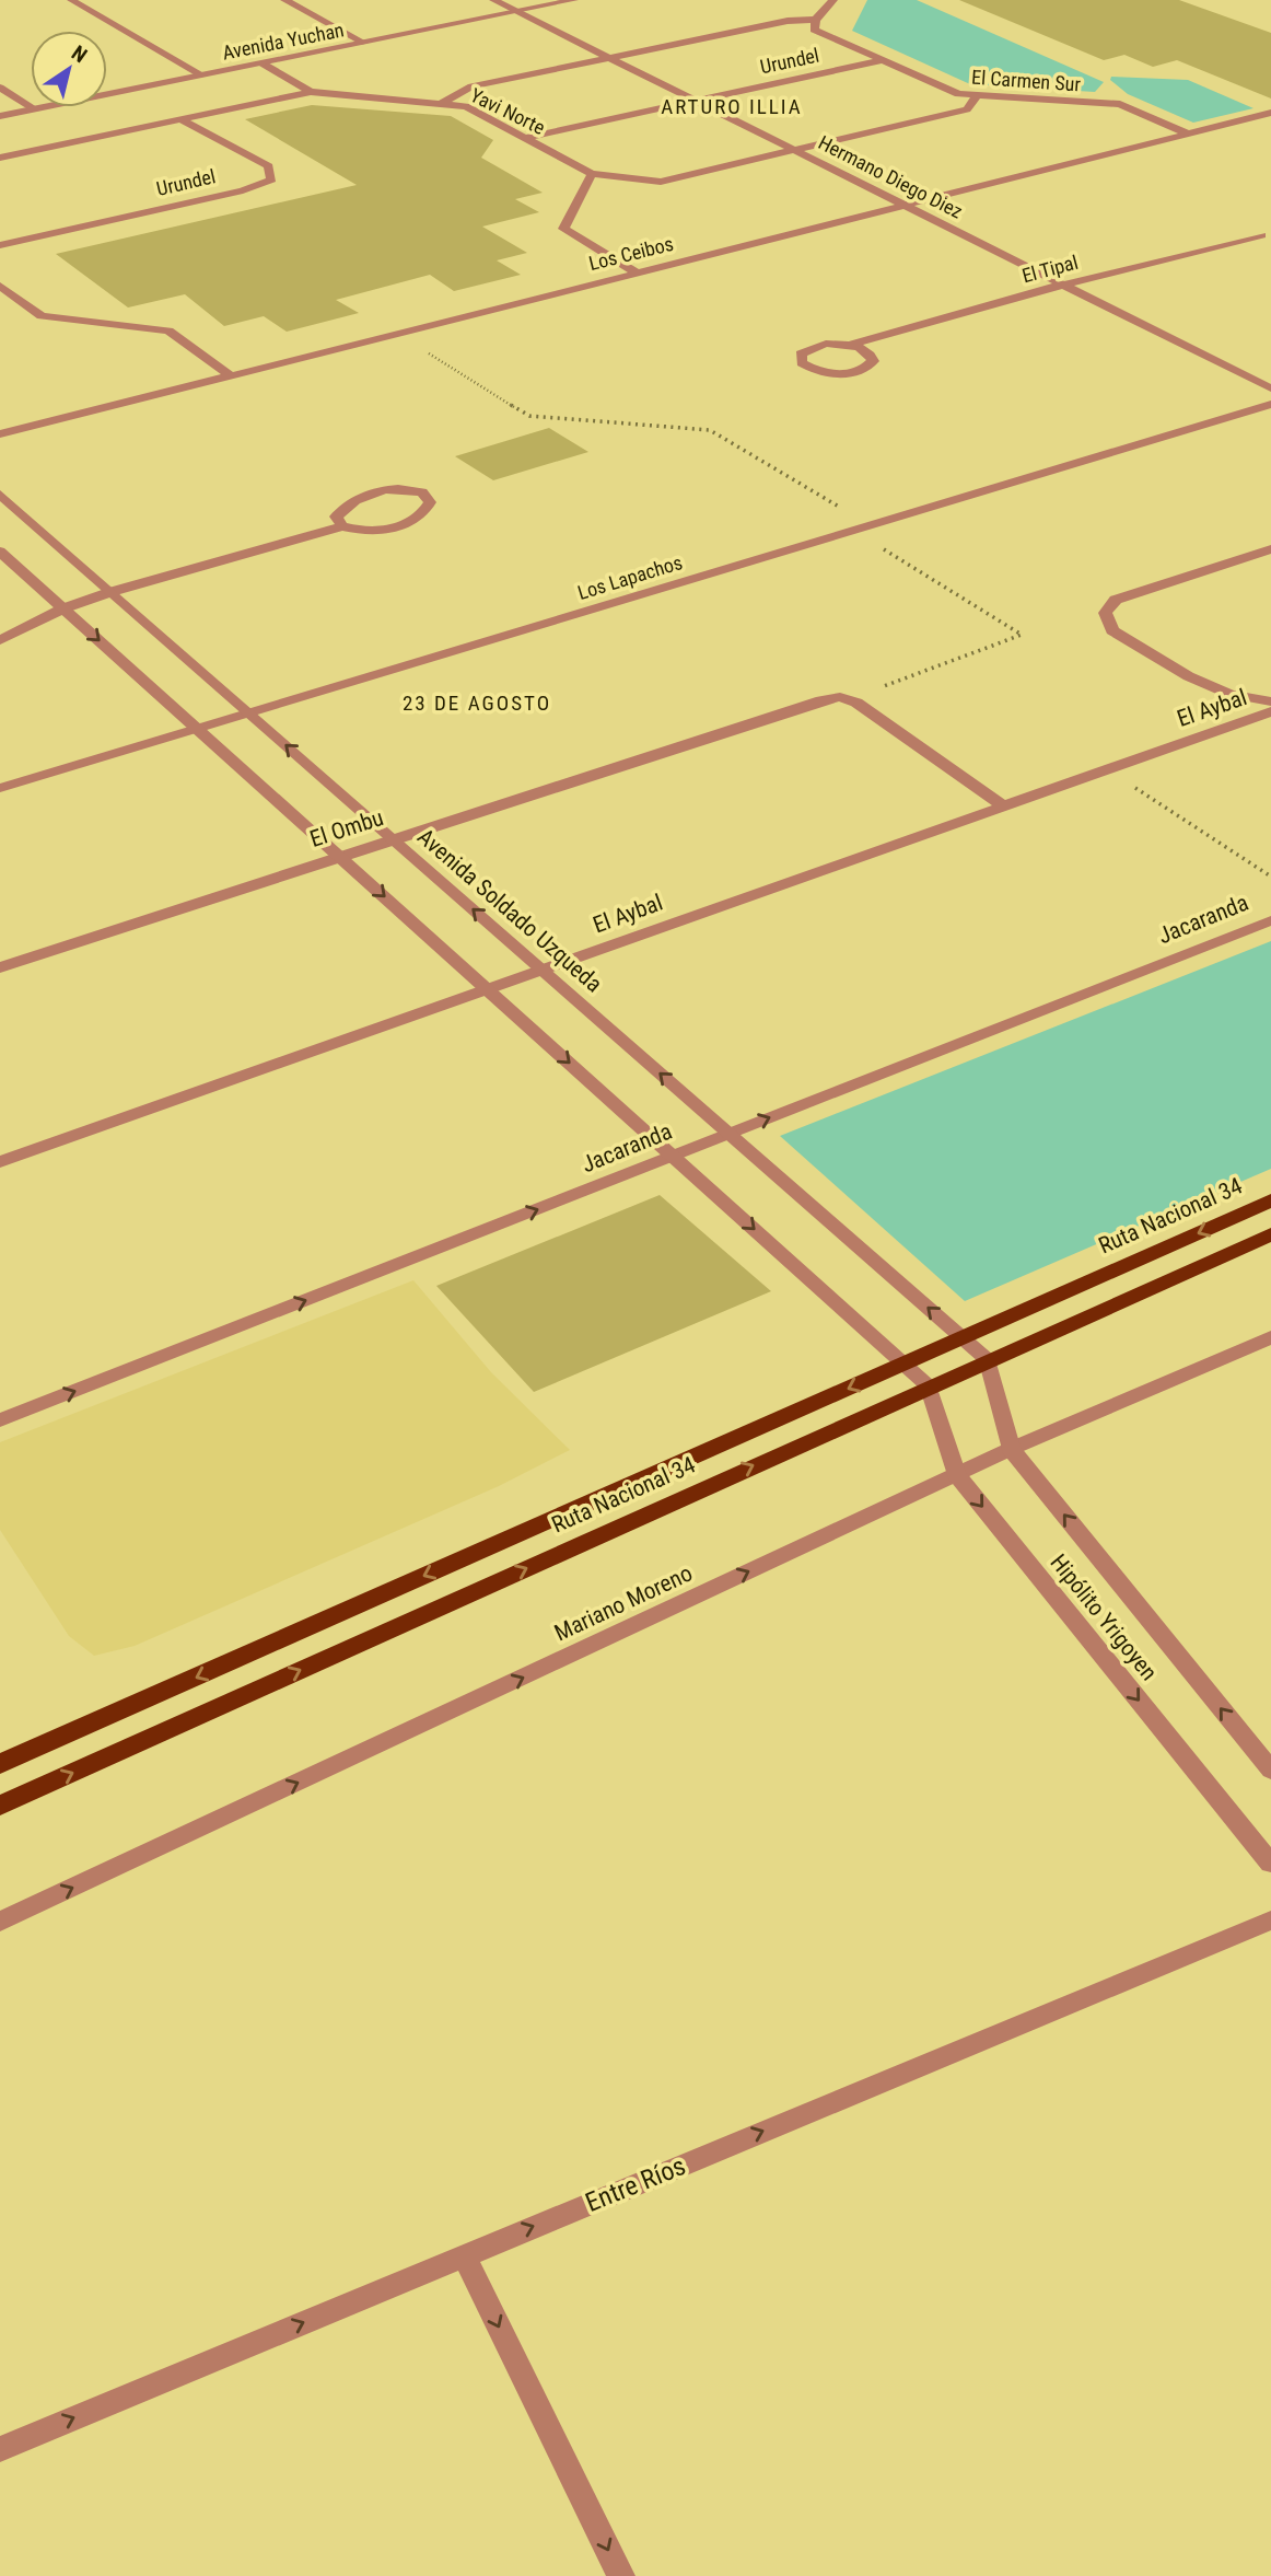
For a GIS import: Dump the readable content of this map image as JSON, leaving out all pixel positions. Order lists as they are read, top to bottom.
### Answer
{
  "streets": {
    "highway": ["Ruta Nacional 34"],
    "street": [
      "Avenida Yuchan",
      "Urundel",
      "El Carmen Sur",
      "Yavi Norte",
      "Hermano Diego Diez",
      "Los Ceibos",
      "El Tipal",
      "Los Lapachos",
      "El Aybal",
      "El Ombu",
      "Avenida Soldado Uzqueda",
      "Jacaranda",
      "Mariano Moreno",
      "Hipólito Yrigoyen",
      "Entre Ríos"
    ]
  },
  "crossings": [
    ["Avenida Yuchan", "Yavi Norte"],
    ["Avenida Yuchan", "Hermano Diego Diez"],
    ["Urundel", "El Carmen Sur"],
    ["Urundel", "Yavi Norte"],
    ["Urundel", "Hermano Diego Diez"],
    ["El Carmen Sur", "Los Ceibos"],
    ["Hermano Diego Diez", "Los Ceibos"],
    ["Hermano Diego Diez", "El Tipal"],
    ["Los Lapachos", "Avenida Soldado Uzqueda"],
    ["El Aybal", "Avenida Soldado Uzqueda"],
    ["El Ombu", "Avenida Soldado Uzqueda"],
    ["Avenida Soldado Uzqueda", "Jacaranda"],
    ["Avenida Soldado Uzqueda", "Ruta Nacional 34"],
    ["Avenida Soldado Uzqueda", "Hipólito Yrigoyen"],
    ["Ruta Nacional 34", "Hipólito Yrigoyen"],
    ["Mariano Moreno", "Hipólito Yrigoyen"]
  ],
  "one_way": ["Jacaranda", "Mariano Moreno", "Entre Ríos"],
  "districts": ["ARTURO ILLIA", "23 DE AGOSTO"],
  "north": "top right"
}
